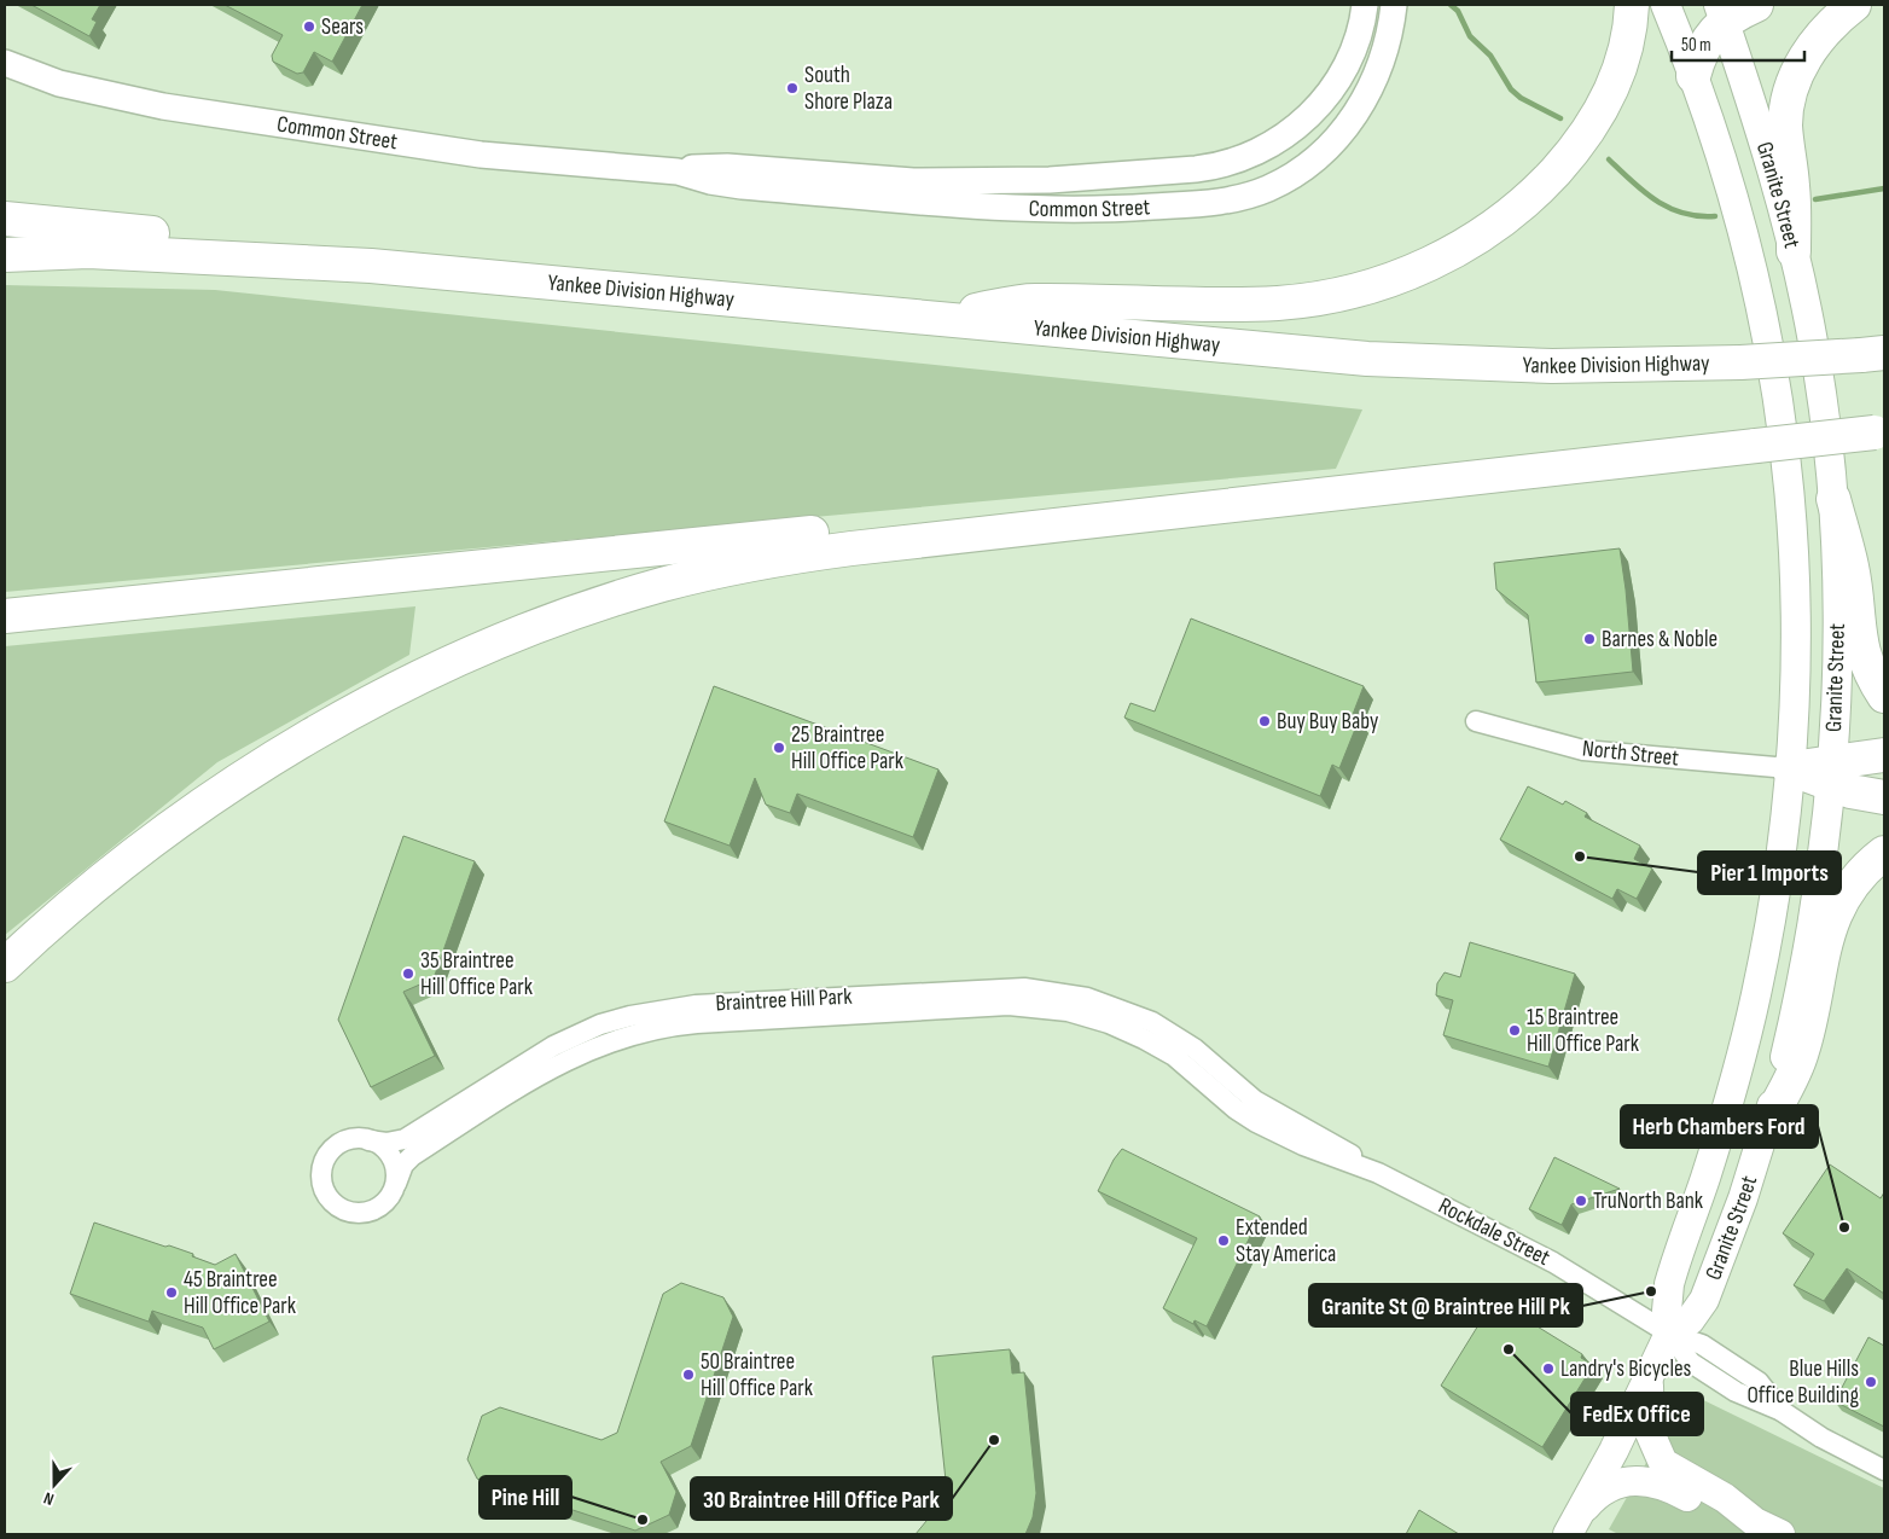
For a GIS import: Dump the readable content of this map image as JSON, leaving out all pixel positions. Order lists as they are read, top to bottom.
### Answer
{
  "streets": {
    "highway": ["Yankee Division Highway"],
    "main road": ["Granite Street"],
    "street": [
      "Common Street",
      "North Street",
      "Braintree Hill Park",
      "Rockdale Street"
    ]
  },
  "crossings": [
    ["Granite Street", "North Street"],
    ["Granite Street", "Rockdale Street"],
    ["Braintree Hill Park", "Rockdale Street"]
  ],
  "places": [
    "Sears",
    "South Shore Plaza",
    "Barnes & Noble",
    "Buy Buy Baby",
    "25 Braintree Hill Office Park",
    "Pier 1 Imports",
    "35 Braintree Hill Office Park",
    "15 Braintree Hill Office Park",
    "TruNorth Bank",
    "Herb Chambers Ford",
    "Extended Stay America",
    "Granite St @ Braintree Hill Pk",
    "45 Braintree Hill Office Park",
    "FedEx Office",
    "Landry's Bicycles",
    "50 Braintree Hill Office Park",
    "Blue Hills Office Building",
    "30 Braintree Hill Office Park",
    "Pine Hill"
  ],
  "scale_bar": "50 m",
  "north": "bottom"
}
